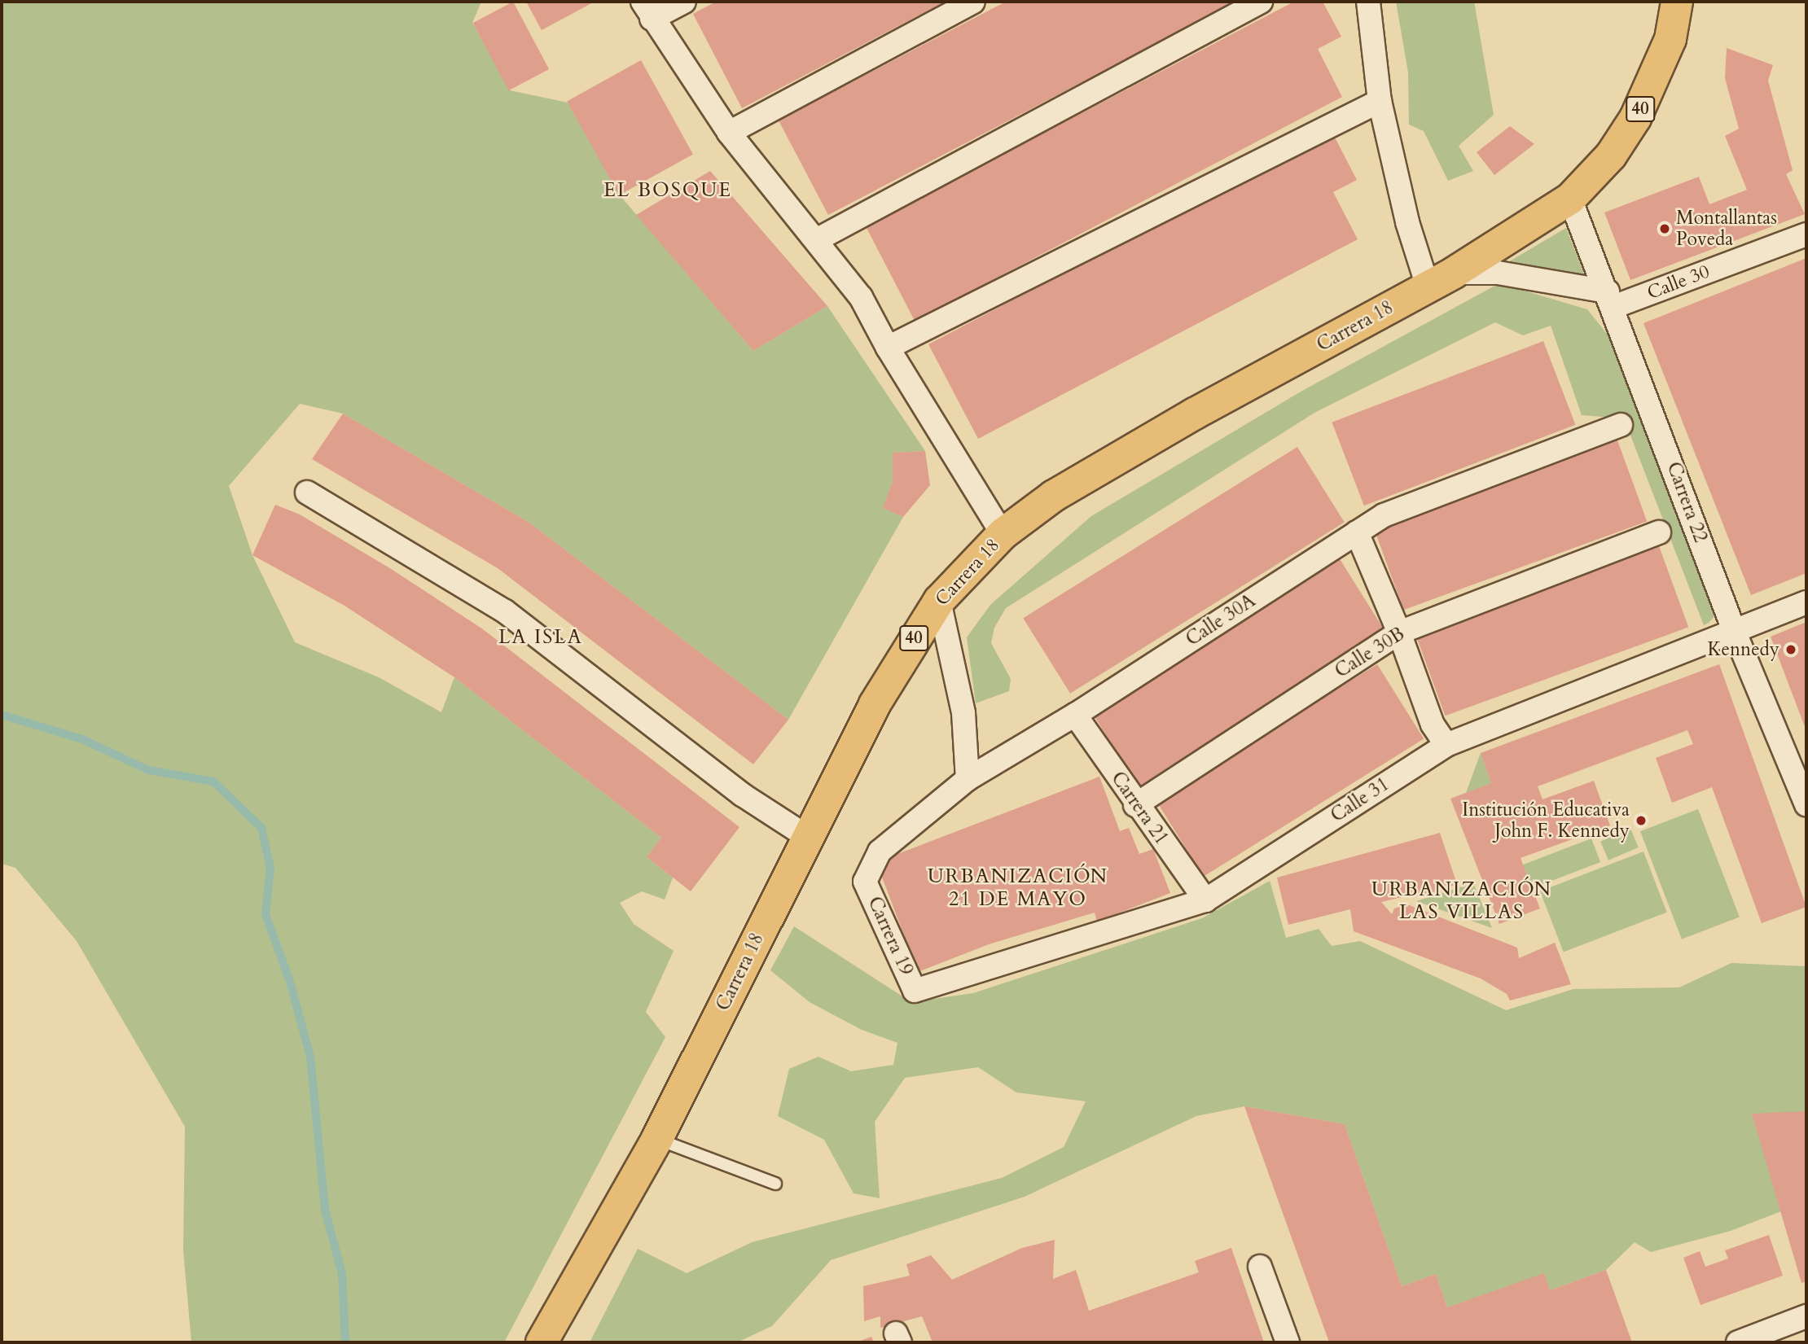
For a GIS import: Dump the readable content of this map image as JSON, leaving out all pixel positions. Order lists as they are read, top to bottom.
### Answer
{
  "streets": {
    "highway": ["40", "Carrera 18"],
    "street": [
      "Calle 30",
      "Carrera 22",
      "Calle 30A",
      "Calle 30B",
      "Calle 31",
      "Carrera 21",
      "Carrera 19"
    ]
  },
  "crossings": [
    ["40", "Carrera 18"],
    ["40", "Carrera 22"],
    ["Calle 30", "Carrera 22"],
    ["Carrera 18", "Carrera 22"],
    ["Carrera 22", "Calle 31"],
    ["Calle 30A", "Carrera 21"],
    ["Calle 30A", "Carrera 19"],
    ["Calle 30B", "Carrera 21"],
    ["Calle 31", "Carrera 21"],
    ["Calle 31", "Carrera 19"]
  ],
  "districts": [
    "EL BOSQUE",
    "LA ISLA",
    "URBANIZACIÓN 21 DE MAYO",
    "URBANIZACIÓN LAS VILLAS"
  ],
  "places": ["Montallantas Poveda", "Kennedy", "Institución Educativa John F. Kennedy"]
}
